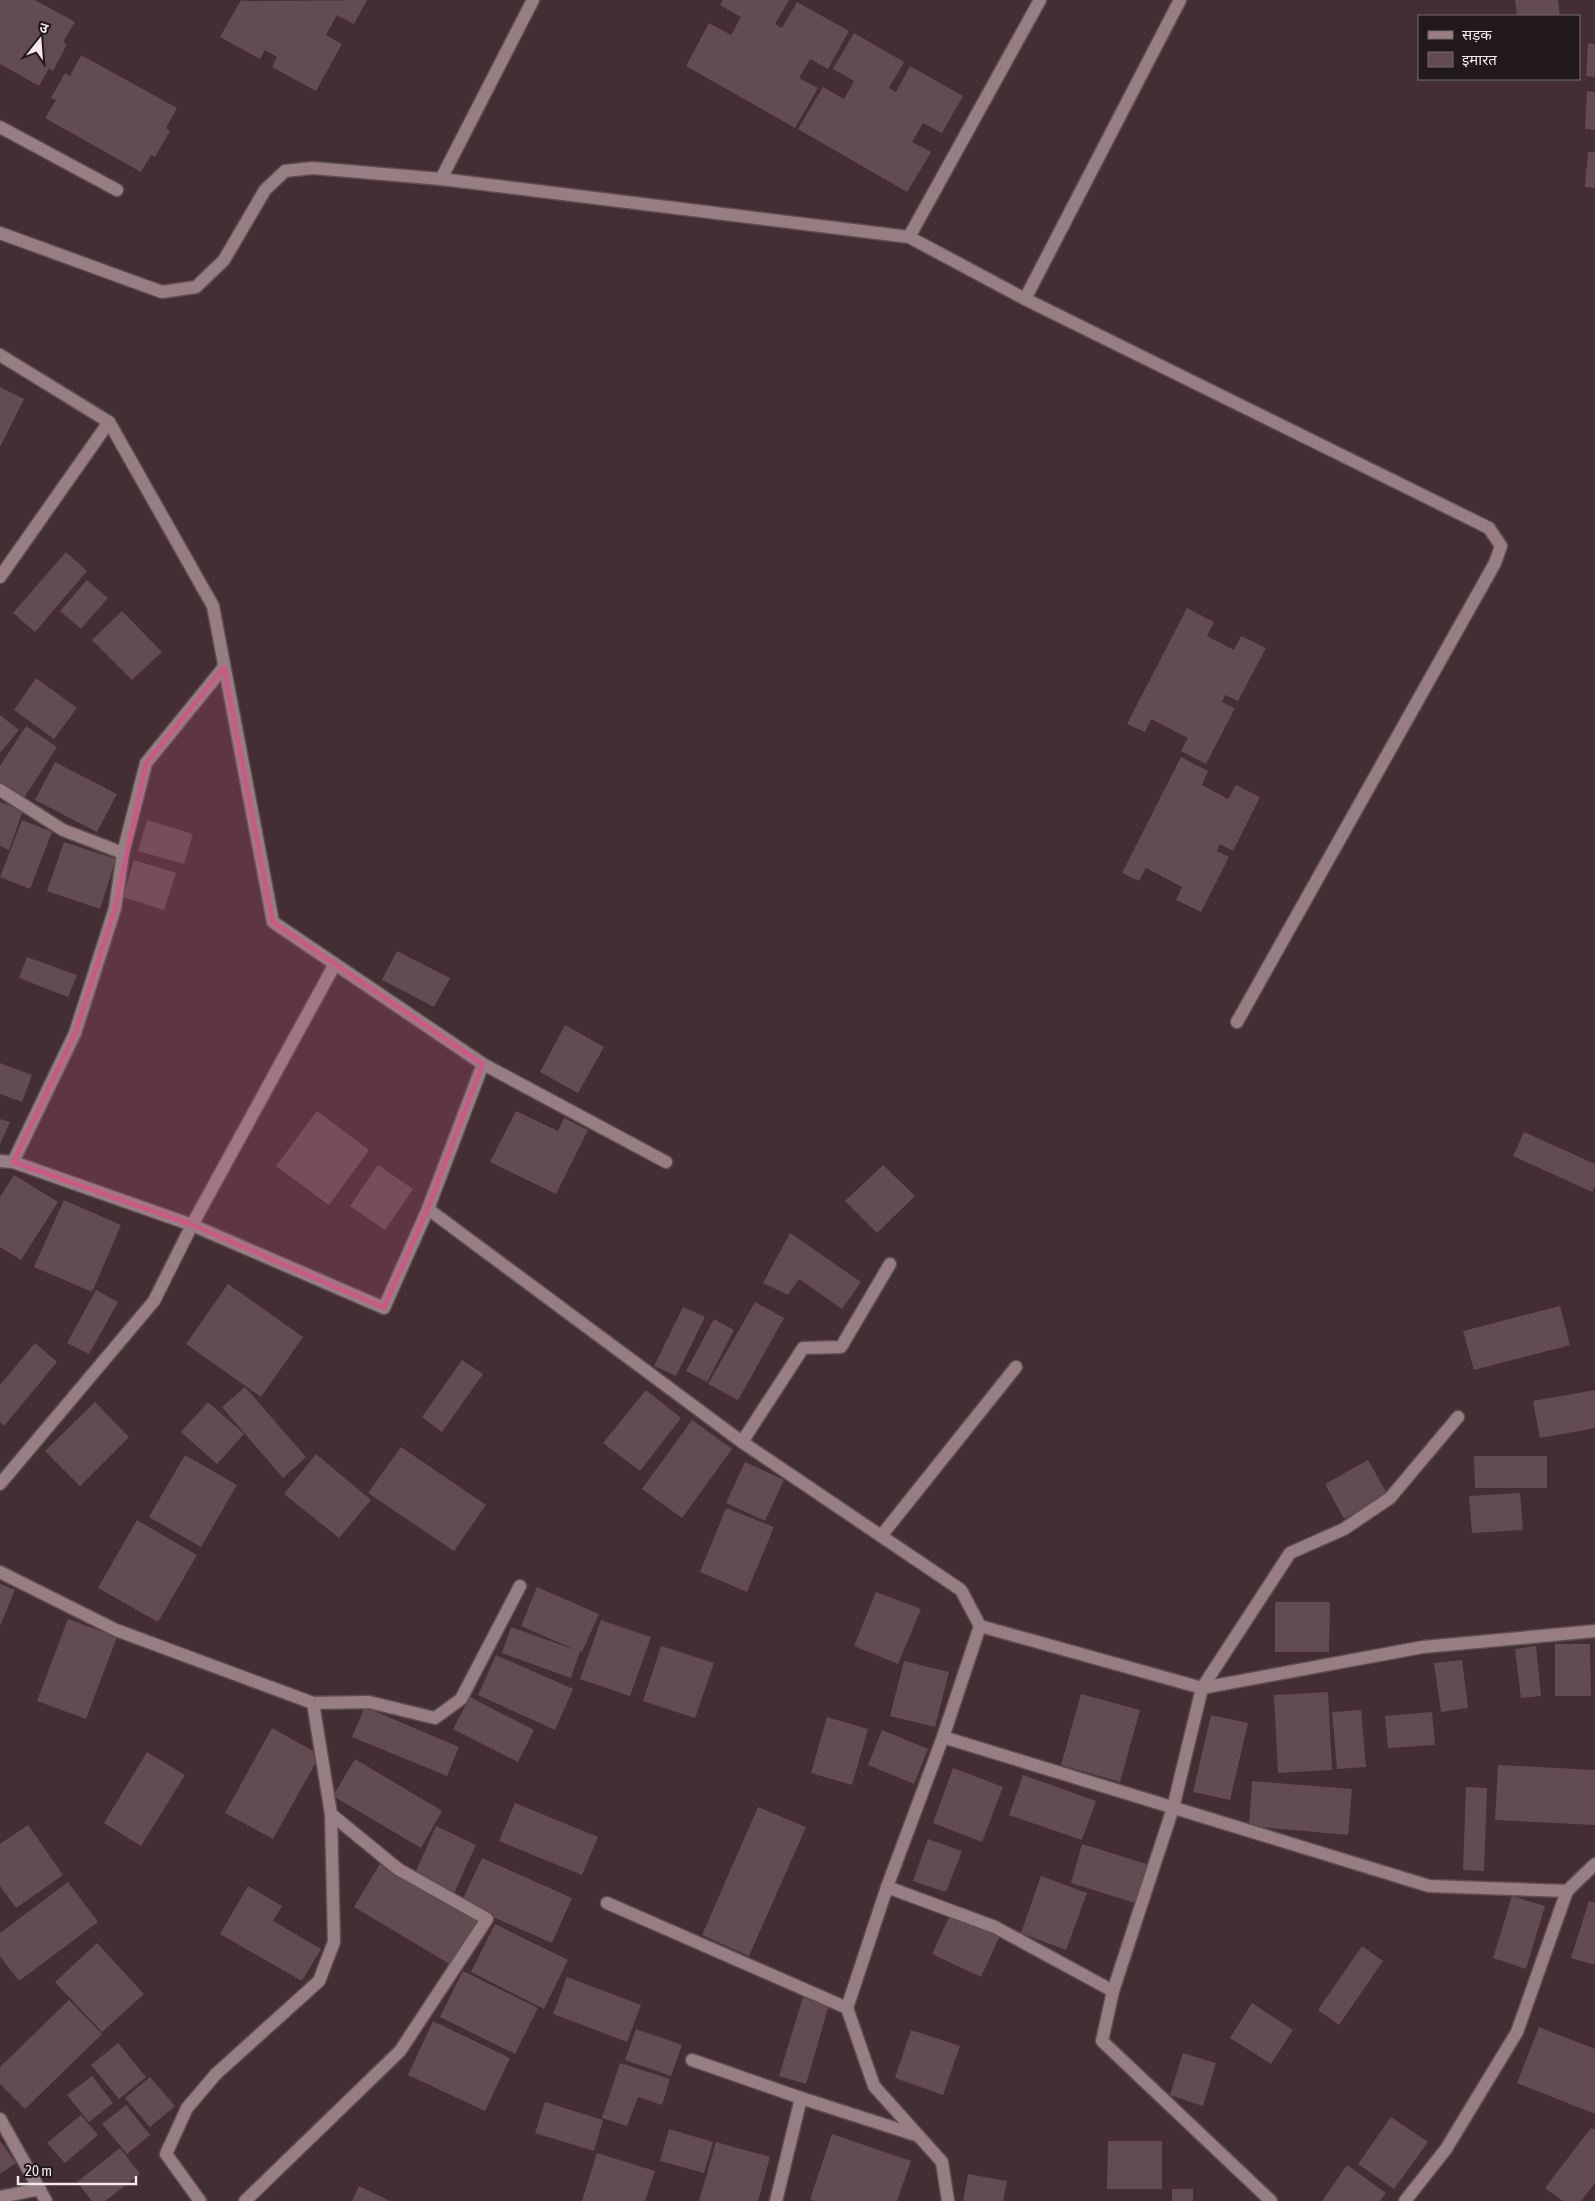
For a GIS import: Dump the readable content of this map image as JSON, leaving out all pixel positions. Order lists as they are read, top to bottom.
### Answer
{
  "legend": ["सड़क", "इमारत"],
  "scale_bar": "20 m",
  "north": "top"
}
